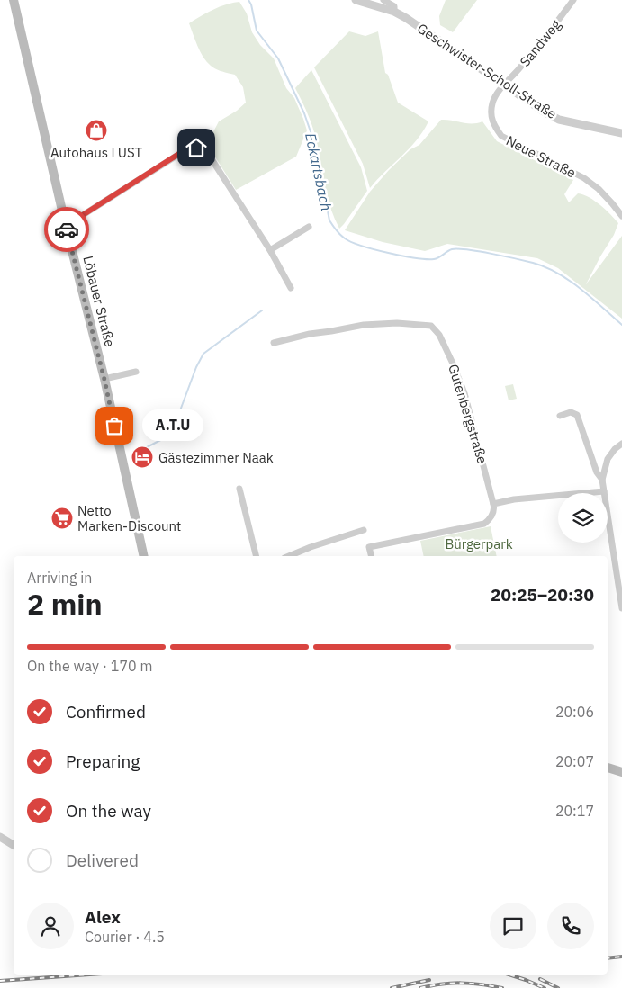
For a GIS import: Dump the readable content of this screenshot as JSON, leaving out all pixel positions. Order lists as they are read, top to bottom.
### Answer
{
  "streets": {
    "main road": ["Löbauer Straße"],
    "street": [
      "Sandweg",
      "Geschwister-Scholl-Straße",
      "Neue Straße",
      "Gutenbergstraße"
    ]
  },
  "crossings": [
    ["Sandweg", "Geschwister-Scholl-Straße"],
    ["Sandweg", "Neue Straße"],
    ["Geschwister-Scholl-Straße", "Neue Straße"]
  ],
  "water": ["Eckartsbach"],
  "parks": ["Bürgerpark"],
  "places": {
    "shop": ["Autohaus LUST"],
    "other": ["A.T.U"],
    "hotel": ["Gästezimmer Naak"],
    "supermarket": ["Netto Marken-Discount"]
  },
  "page": {
    "bubble": "A.T.U",
    "heading": ["2 min", "Arriving in", "20:25–20:30"],
    "panel": ["Alex", "Courier · 4.5"],
    "bar": "On the way · 170 m",
    "list": [
      ["Confirmed", "20:06"],
      ["Preparing", "20:07"],
      ["On the way", "20:17"],
      "Delivered"
    ]
  }
}
